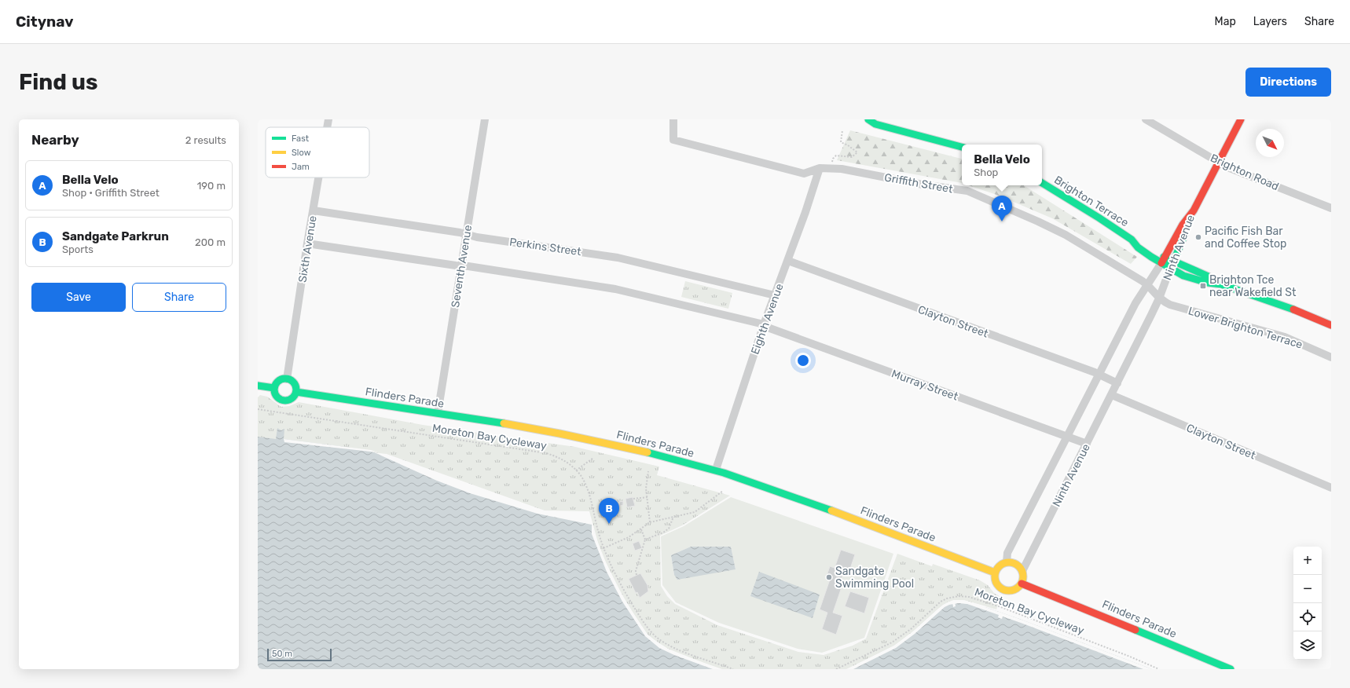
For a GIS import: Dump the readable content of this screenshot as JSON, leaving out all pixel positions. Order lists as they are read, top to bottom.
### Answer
{
  "streets": {
    "street": [
      "Brighton Road",
      "Griffith Street",
      "Brighton Terrace",
      "Perkins Street",
      "Ninth Avenue",
      "Sixth Avenue",
      "Seventh Avenue",
      "Eighth Avenue",
      "Clayton Street",
      "Lower Brighton Terrace",
      "Murray Street",
      "Flinders Parade"
    ],
    "path": ["Moreton Bay Cycleway"]
  },
  "crossings": [
    ["Griffith Street", "Ninth Avenue"],
    ["Griffith Street", "Eighth Avenue"],
    ["Griffith Street", "Lower Brighton Terrace"],
    ["Brighton Terrace", "Ninth Avenue"],
    ["Perkins Street", "Sixth Avenue"],
    ["Perkins Street", "Seventh Avenue"],
    ["Perkins Street", "Eighth Avenue"],
    ["Ninth Avenue", "Clayton Street"],
    ["Ninth Avenue", "Lower Brighton Terrace"],
    ["Ninth Avenue", "Murray Street"],
    ["Ninth Avenue", "Flinders Parade"],
    ["Sixth Avenue", "Flinders Parade"],
    ["Seventh Avenue", "Flinders Parade"],
    ["Eighth Avenue", "Clayton Street"],
    ["Eighth Avenue", "Murray Street"],
    ["Eighth Avenue", "Flinders Parade"]
  ],
  "places": {
    "other": ["Pacific Fish Bar and Coffee Stop", "Sandgate Swimming Pool"],
    "transit": ["Brighton Tce near Wakefield St"]
  },
  "legend": ["Fast", "Slow", "Jam"],
  "scale_bar": "50 m",
  "north": "bottom right",
  "page": {
    "header": "Citynav",
    "nav": ["Map", "Layers", "Share"],
    "buttons": [
      "Directions",
      ["Save", "Share"]
    ],
    "title": "Find us",
    "heading": ["Nearby", "2 results"],
    "popup": ["Bella Velo", "Shop"],
    "list": [
      {
        "mark": "A",
        "name": "Bella Velo",
        "note": "Shop · Griffith Street",
        "value": "190 m"
      },
      {
        "mark": "B",
        "name": "Sandgate Parkrun",
        "note": "Sports",
        "value": "200 m"
      }
    ],
    "pins": ["A", "B"],
    "map_buttons": ["+", "−"],
    "scale": "50 m"
  }
}
